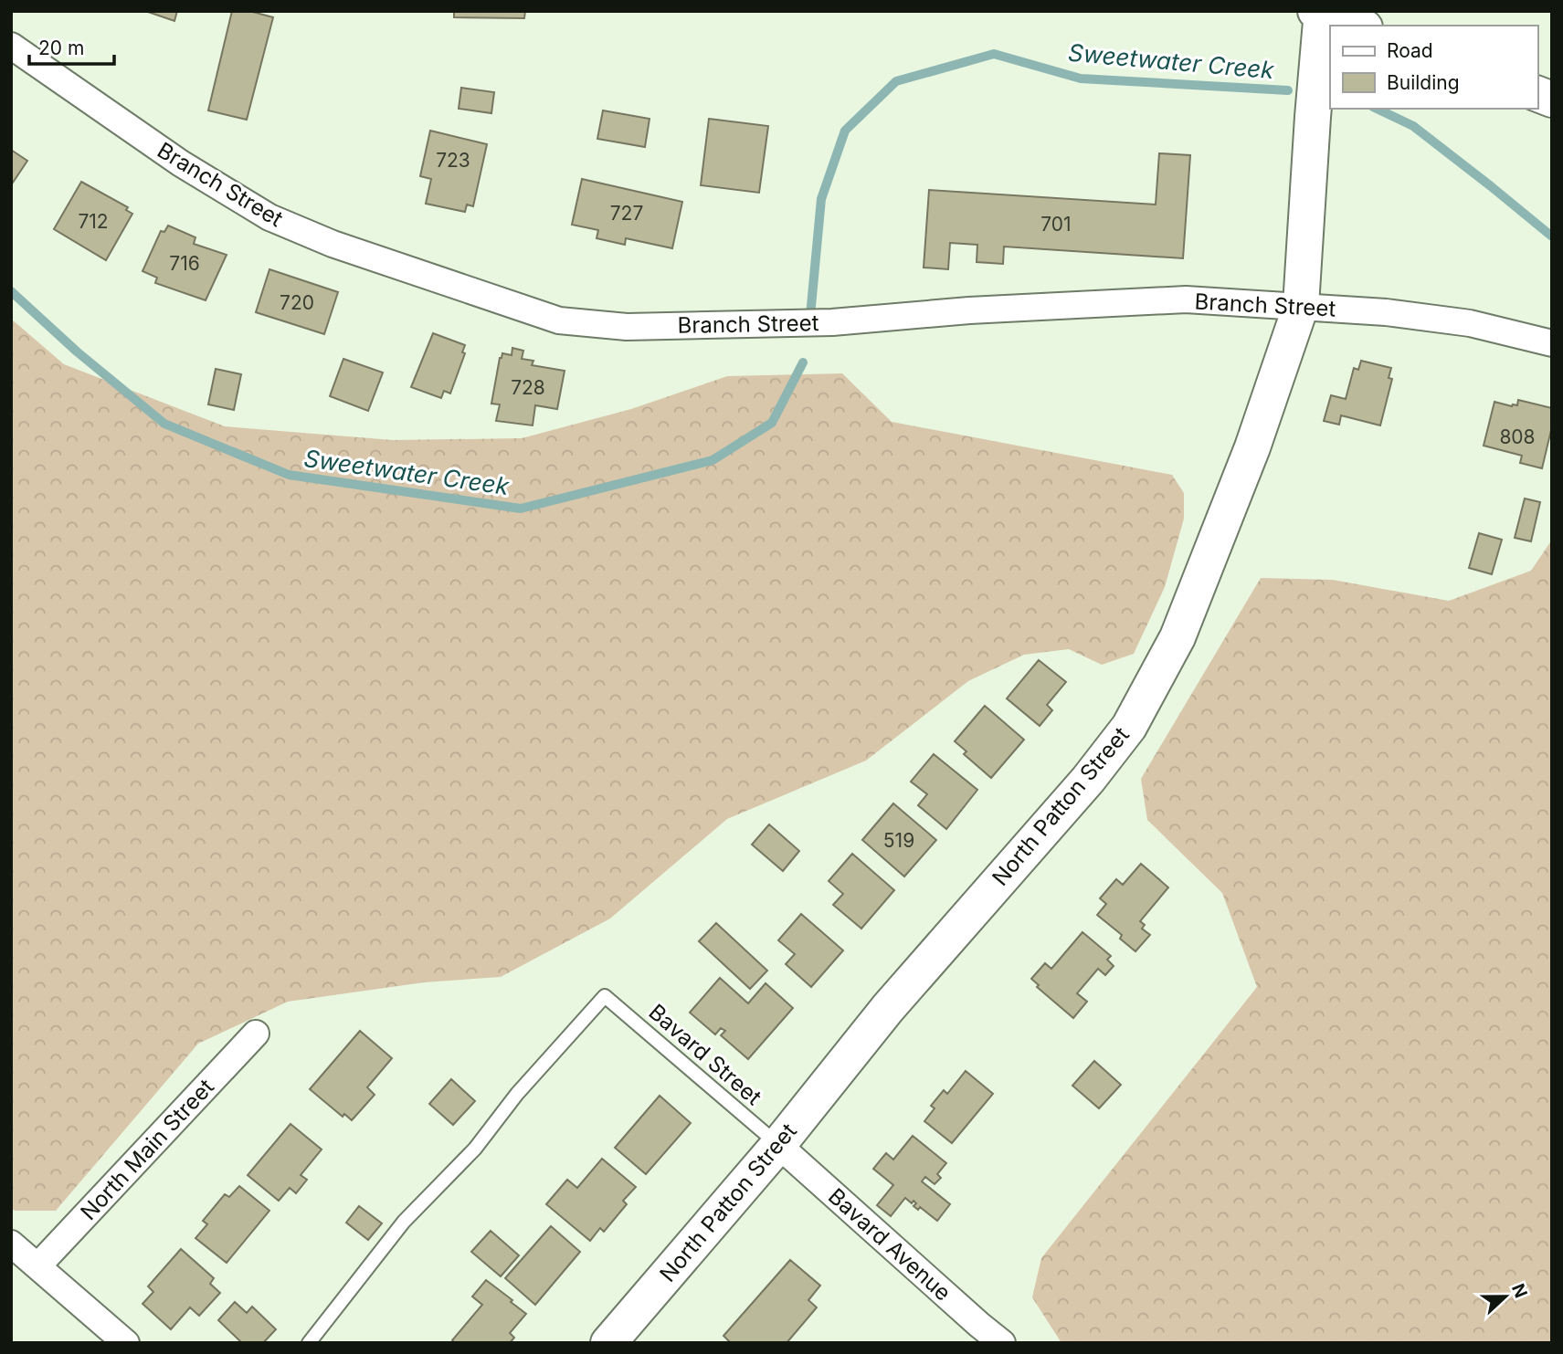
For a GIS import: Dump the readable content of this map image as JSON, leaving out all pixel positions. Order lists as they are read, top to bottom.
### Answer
{
  "streets": {
    "street": [
      "Branch Street",
      "North Patton Street",
      "North Main Street",
      "Bavard Avenue"
    ],
    "lane": ["Bavard Street"]
  },
  "crossings": [
    ["Branch Street", "North Patton Street"],
    ["North Patton Street", "Bavard Street"],
    ["North Patton Street", "Bavard Avenue"],
    ["Bavard Street", "Bavard Avenue"]
  ],
  "water": ["Sweetwater Creek"],
  "house_numbers": [
    "723",
    "727",
    "712",
    "701",
    "716",
    "720",
    "728",
    "808",
    "519"
  ],
  "legend": ["Road", "Building"],
  "scale_bar": "20 m",
  "north": "right"
}
